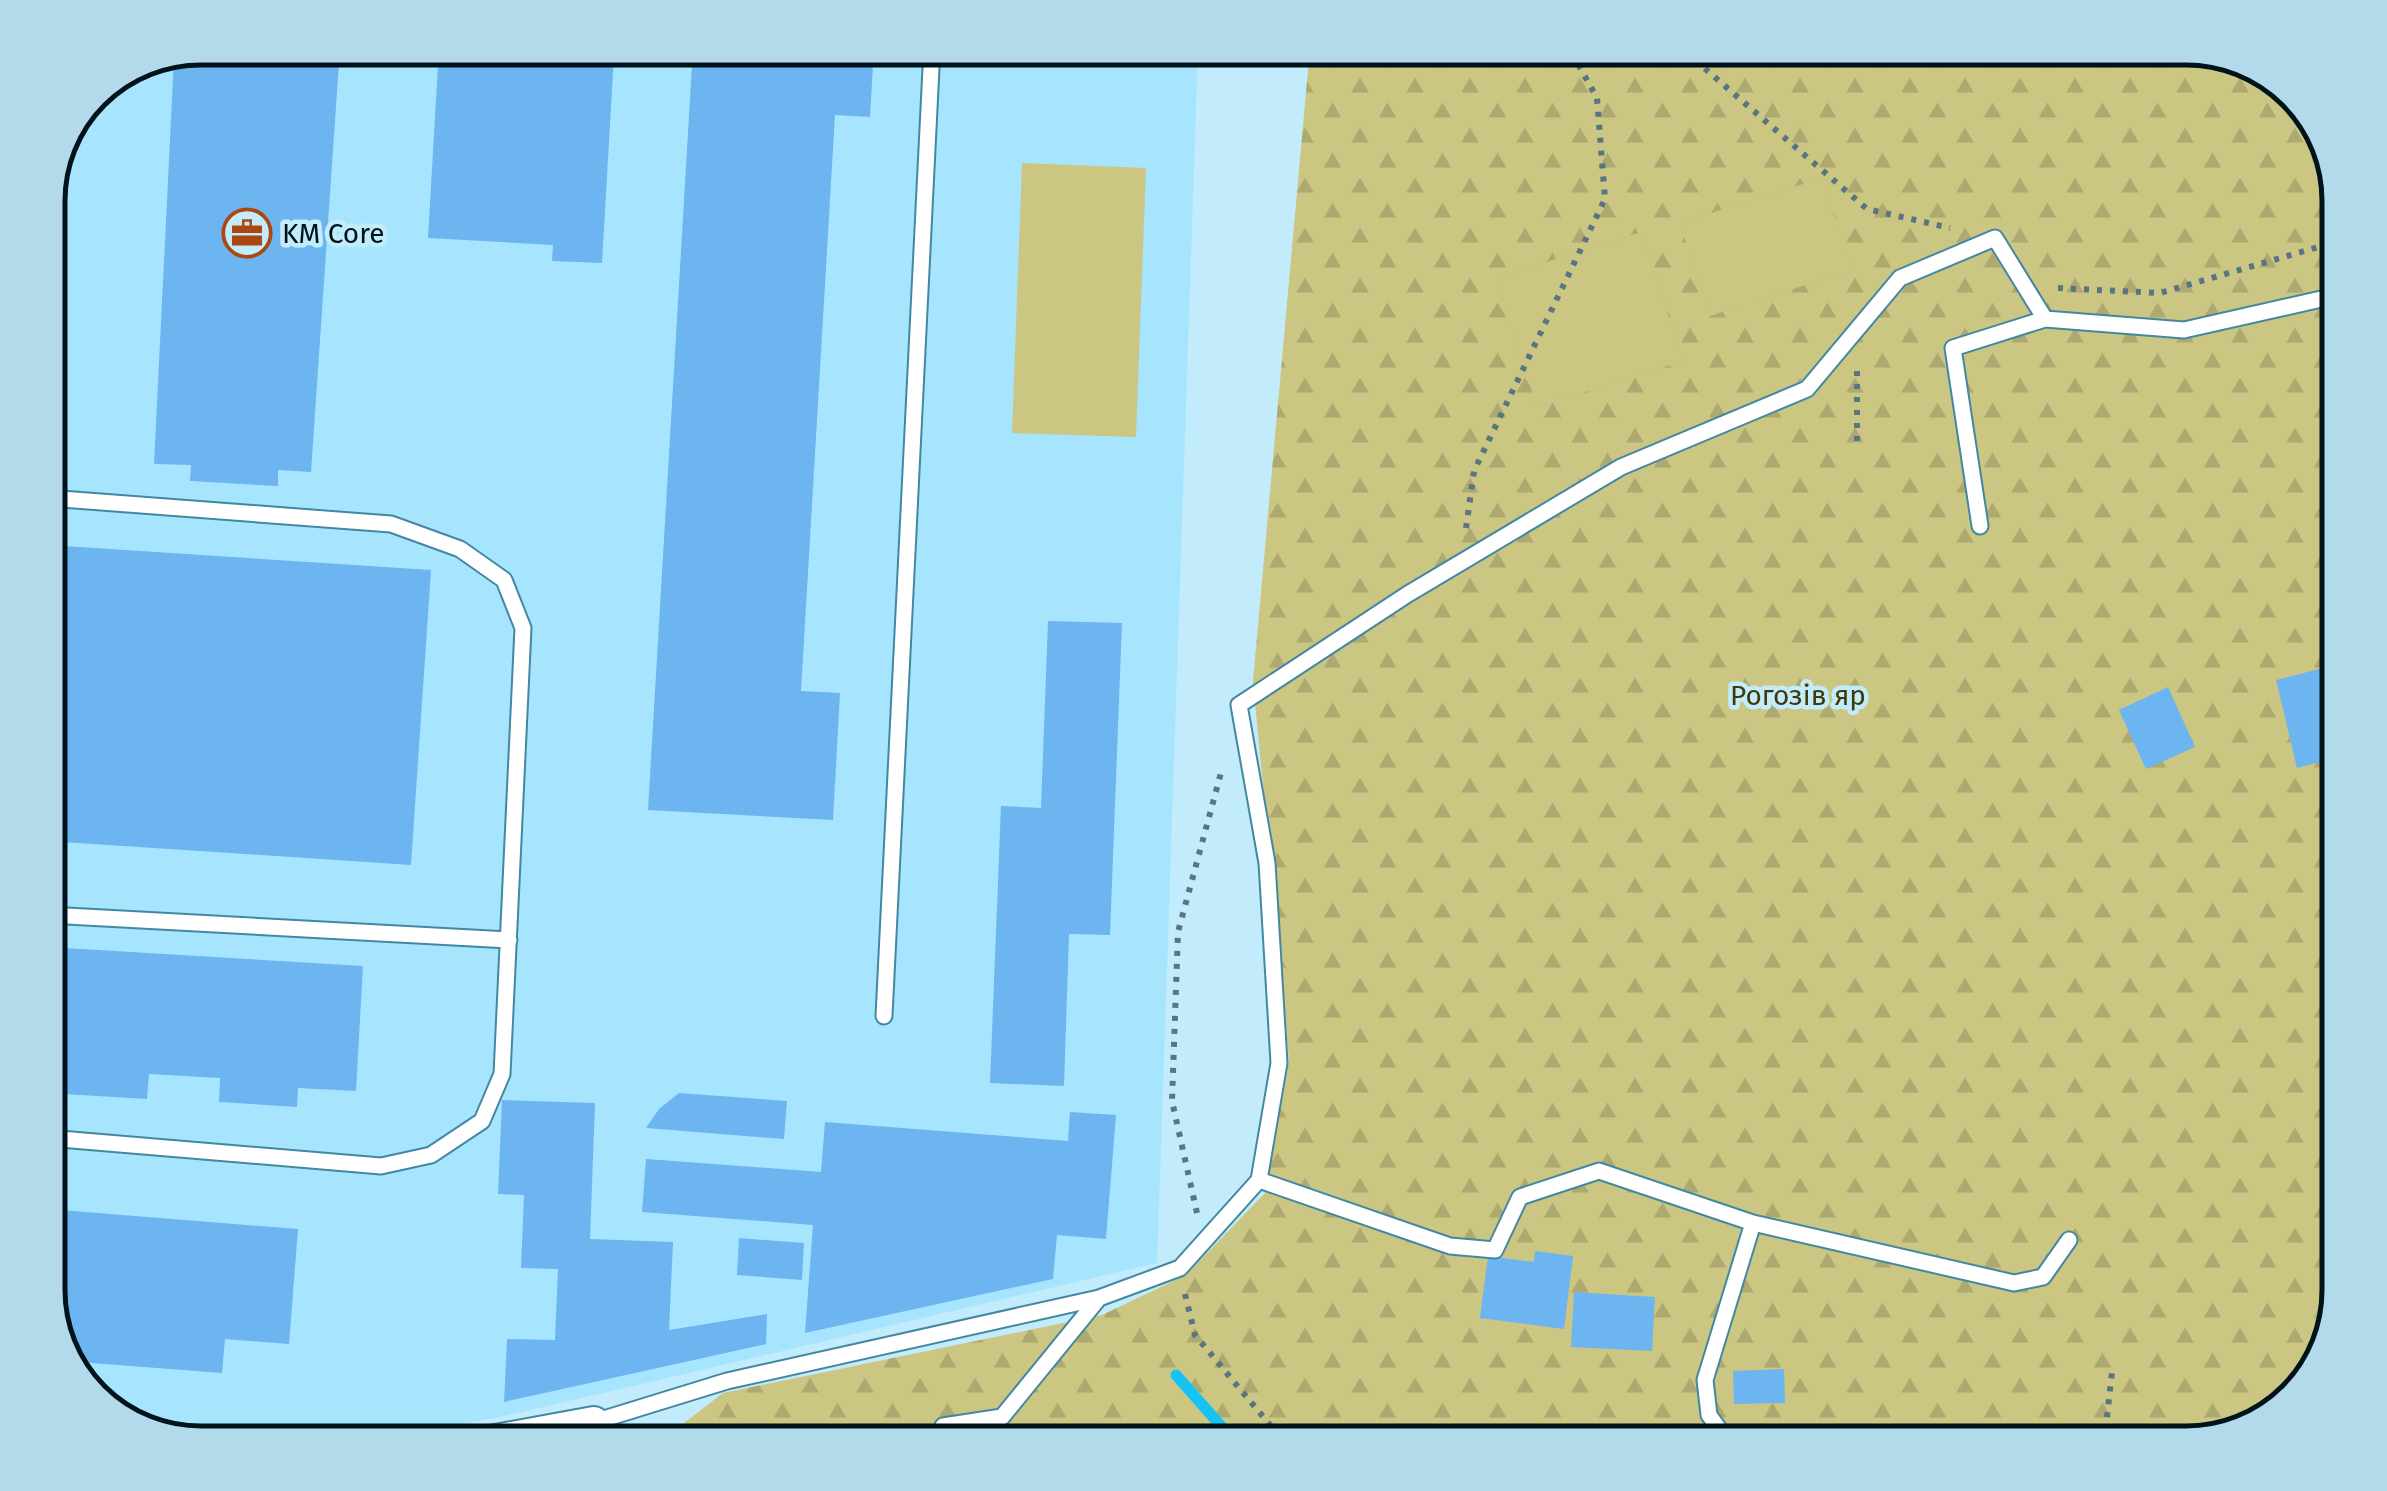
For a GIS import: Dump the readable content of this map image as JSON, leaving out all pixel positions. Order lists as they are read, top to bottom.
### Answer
{
  "parks": ["Рогозів яр"],
  "places": {
    "office": ["KM Core"]
  }
}
